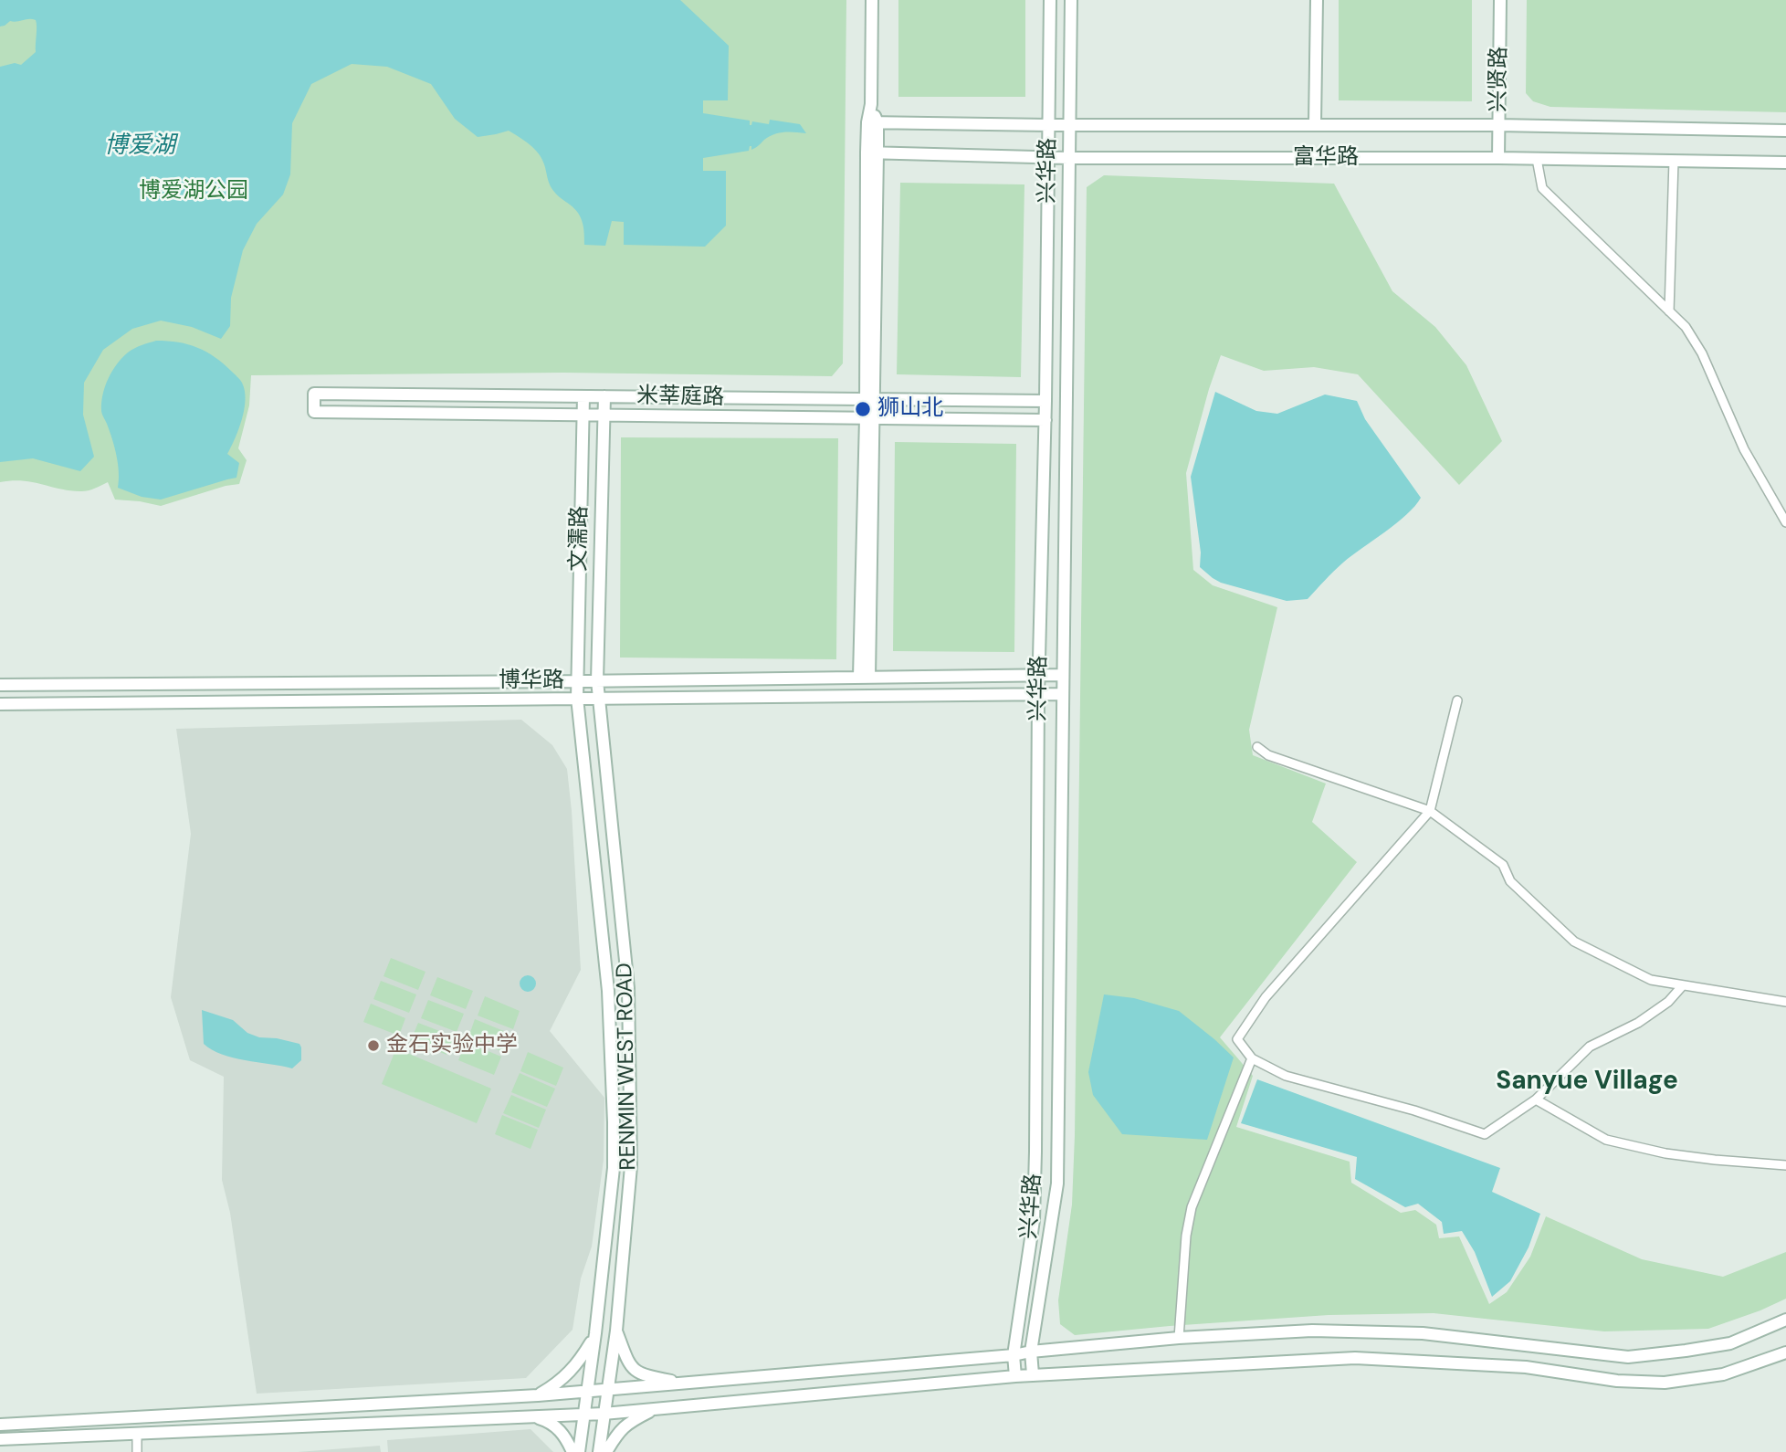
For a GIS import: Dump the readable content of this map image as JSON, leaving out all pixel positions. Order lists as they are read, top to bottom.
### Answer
{
  "streets": {
    "street": [
      "兴贤路",
      "富华路",
      "兴华路",
      "米莘庭路",
      "文濡路",
      "博华路",
      "RENMIN WEST ROAD"
    ]
  },
  "crossings": [
    ["兴贤路", "富华路"],
    ["富华路", "兴华路"],
    ["兴华路", "米莘庭路"],
    ["兴华路", "博华路"],
    ["米莘庭路", "文濡路"],
    ["文濡路", "博华路"],
    ["文濡路", "RENMIN WEST ROAD"],
    ["博华路", "RENMIN WEST ROAD"]
  ],
  "districts": ["Sanyue Village"],
  "water": ["博爱湖"],
  "parks": ["博爱湖公园"],
  "places": ["狮山北", "金石实验中学"]
}
